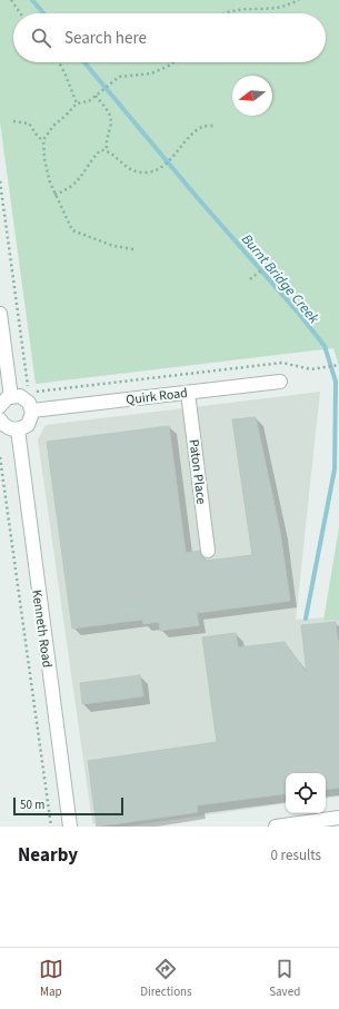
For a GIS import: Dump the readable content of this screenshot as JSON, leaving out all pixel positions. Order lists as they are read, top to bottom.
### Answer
{
  "streets": {
    "main road": ["Quirk Road", "Paton Place", "Kenneth Road"]
  },
  "crossings": [
    ["Quirk Road", "Paton Place"]
  ],
  "water": ["Burnt Bridge Creek"],
  "scale_bar": "50 m",
  "north": "left",
  "page": {
    "search": "Search here",
    "scale": "50 m",
    "heading": ["Nearby", "0 results"],
    "nav": ["Map", "Directions", "Saved"]
  }
}
